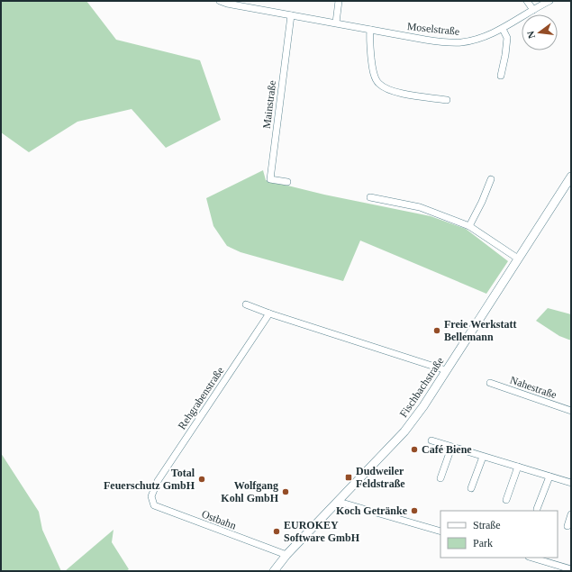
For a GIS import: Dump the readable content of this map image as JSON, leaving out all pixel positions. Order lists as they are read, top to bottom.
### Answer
{
  "streets": {
    "street": [
      "Moselstraße",
      "Mainstraße",
      "Fischbachstraße",
      "Nahestraße",
      "Rehgrabenstraße",
      "Ostbahn"
    ]
  },
  "crossings": [
    ["Moselstraße", "Mainstraße"],
    ["Fischbachstraße", "Ostbahn"],
    ["Rehgrabenstraße", "Ostbahn"]
  ],
  "places": {
    "other": [
      "Freie Werkstatt Bellemann",
      "Café Biene",
      "Total Feuerschutz GmbH",
      "Wolfgang Kohl GmbH",
      "Koch Getränke",
      "EUROKEY Software GmbH"
    ],
    "transit": ["Dudweiler Feldstraße"]
  },
  "legend": ["Straße", "Park"],
  "north": "left"
}
